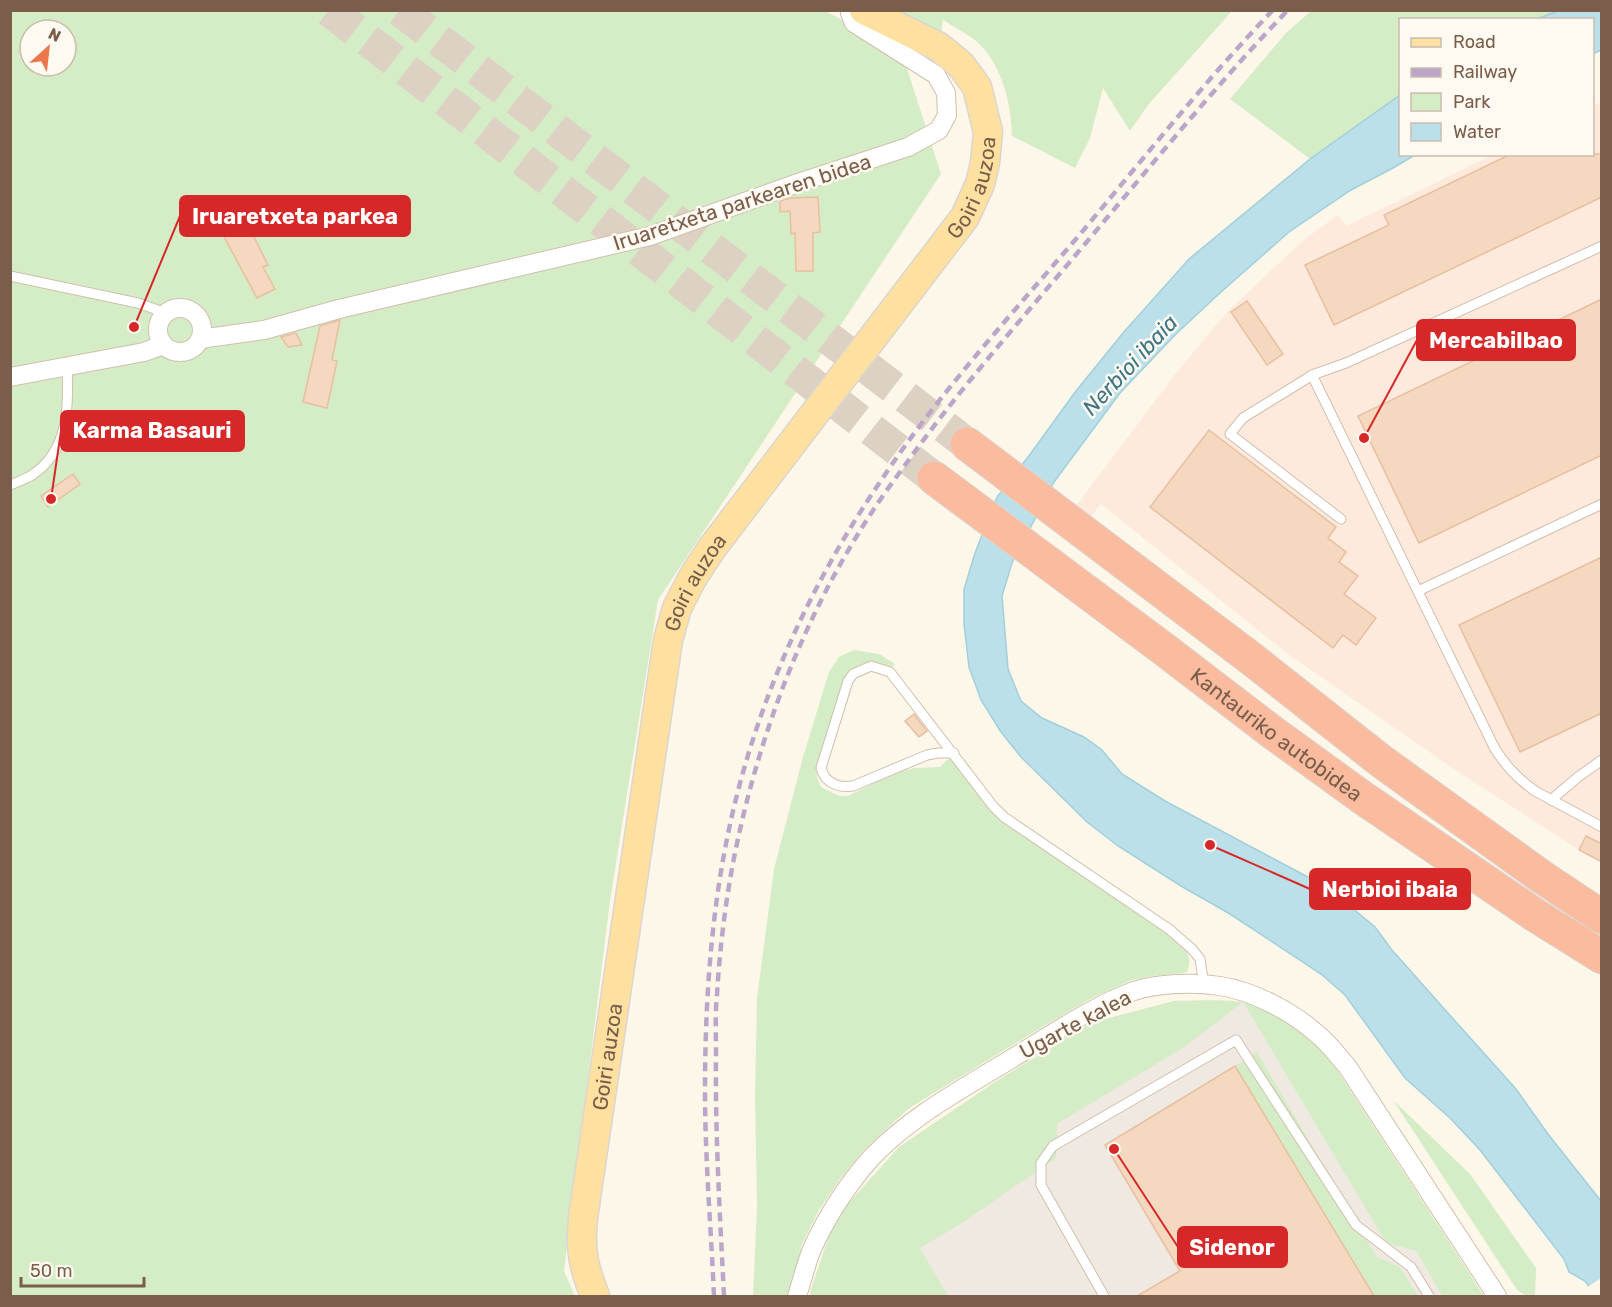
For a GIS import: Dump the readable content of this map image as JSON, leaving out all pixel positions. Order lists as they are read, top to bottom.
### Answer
{
  "streets": {
    "highway": ["Kantauriko autobidea"],
    "main road": ["Goiri auzoa"],
    "street": ["Iruaretxeta parkearen bidea", "Ugarte kalea"]
  },
  "water": ["Nerbioi ibaia"],
  "places": [
    "Iruaretxeta parkea",
    "Mercabilbao",
    "Karma Basauri",
    "Nerbioi ibaia",
    "Sidenor"
  ],
  "legend": [
    "Road",
    "Railway",
    "Park",
    "Water"
  ],
  "scale_bar": "50 m",
  "north": "top right"
}
